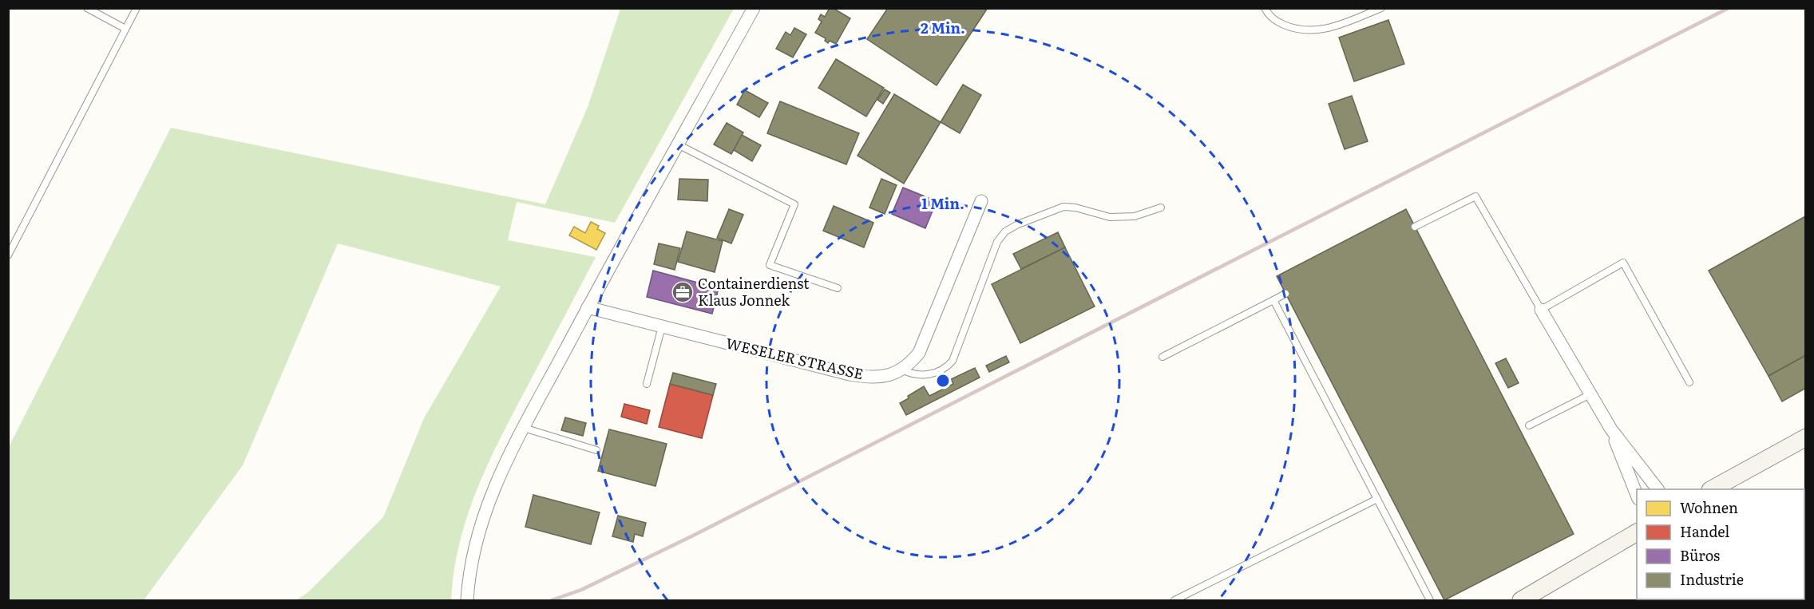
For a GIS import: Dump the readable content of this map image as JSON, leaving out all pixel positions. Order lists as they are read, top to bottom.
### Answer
{
  "streets": {
    "street": ["WESELER STRASSE"]
  },
  "places": {
    "office": ["Containerdienst Klaus Jonnek"]
  },
  "legend": [
    "Wohnen",
    "Handel",
    "Büros",
    "Industrie"
  ],
  "rings": ["2 Min.", "1 Min."]
}
